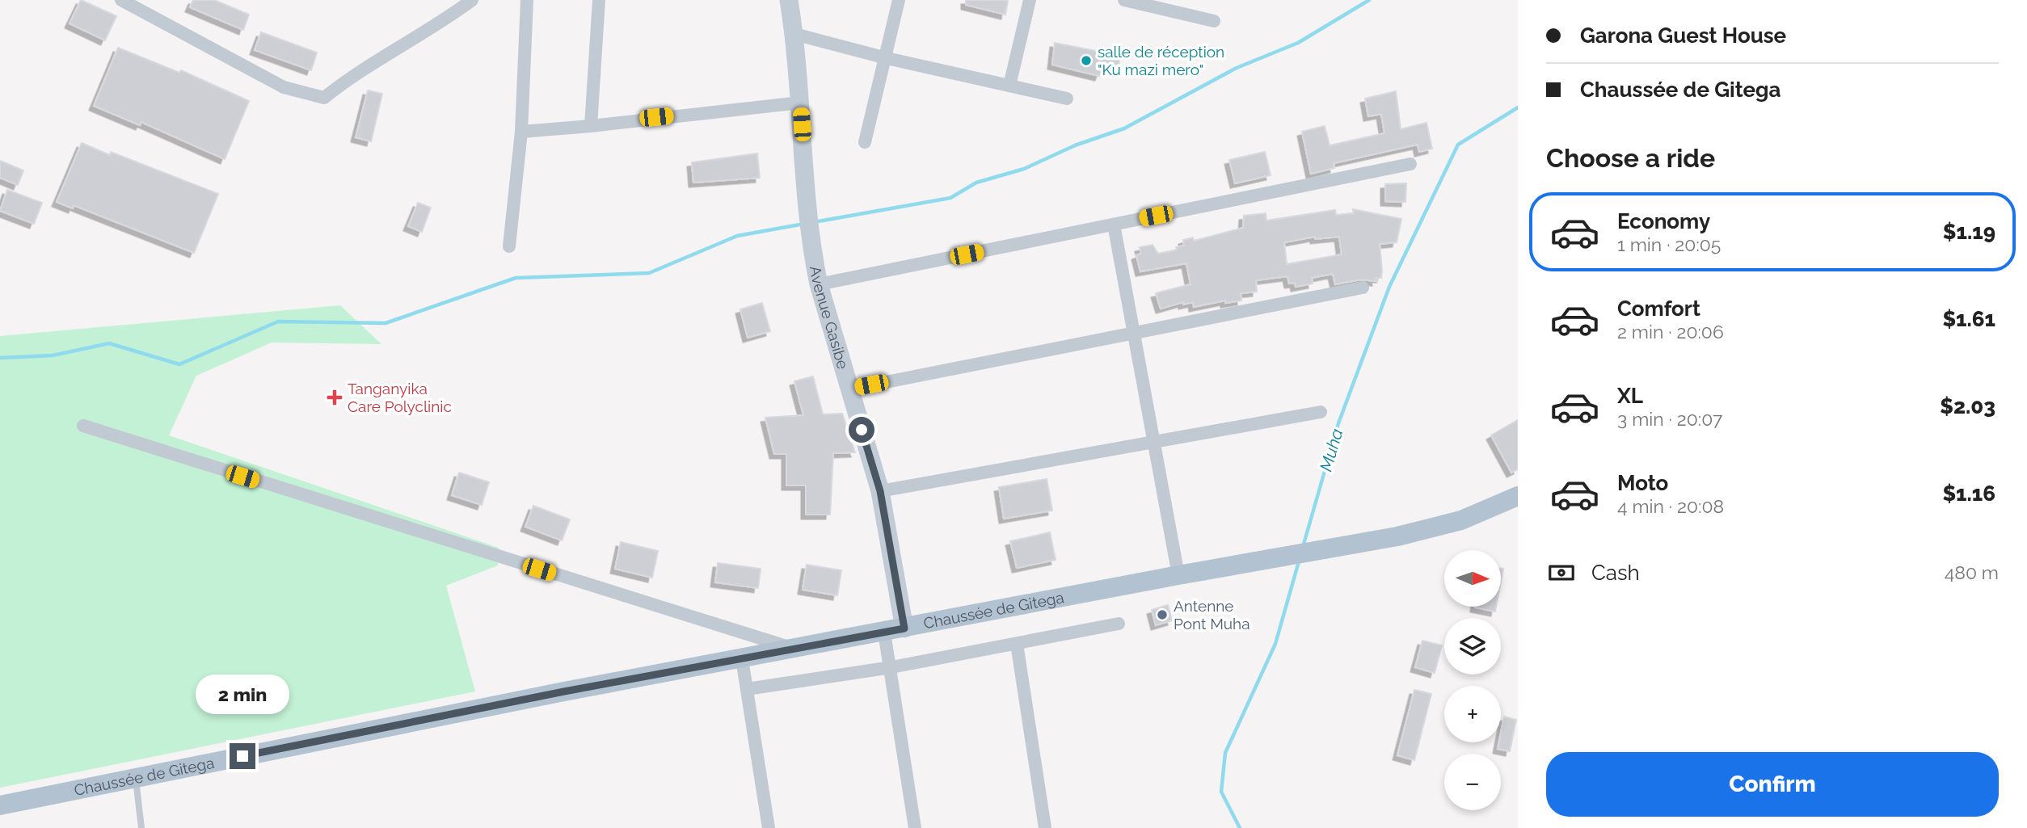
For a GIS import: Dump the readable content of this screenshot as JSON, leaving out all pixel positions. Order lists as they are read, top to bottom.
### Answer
{
  "streets": {
    "main road": ["Chaussée de Gitega"],
    "street": ["Avenue Gasibe"]
  },
  "crossings": [
    ["Avenue Gasibe", "Chaussée de Gitega"]
  ],
  "water": ["Muha"],
  "places": {
    "other": ["salle de réception \"Ku mazi mero\"", "Antenne Pont Muha"],
    "health": ["Tanganyika Care Polyclinic"]
  },
  "north": "right",
  "page": {
    "banner": ["Garona Guest House", "Chaussée de Gitega"],
    "heading": "Choose a ride",
    "list": [
      {
        "name": "Economy",
        "note": "1 min · 20:05",
        "value": "$1.19"
      },
      {
        "name": "Comfort",
        "note": "2 min · 20:06",
        "value": "$1.61"
      },
      {
        "name": "XL",
        "note": "3 min · 20:07",
        "value": "$2.03"
      },
      {
        "name": "Moto",
        "note": "4 min · 20:08",
        "value": "$1.16"
      }
    ],
    "pay": ["Cash", "480 m"],
    "map_buttons": ["+", "−"],
    "bubble": "2 min",
    "buttons": "Confirm"
  }
}
